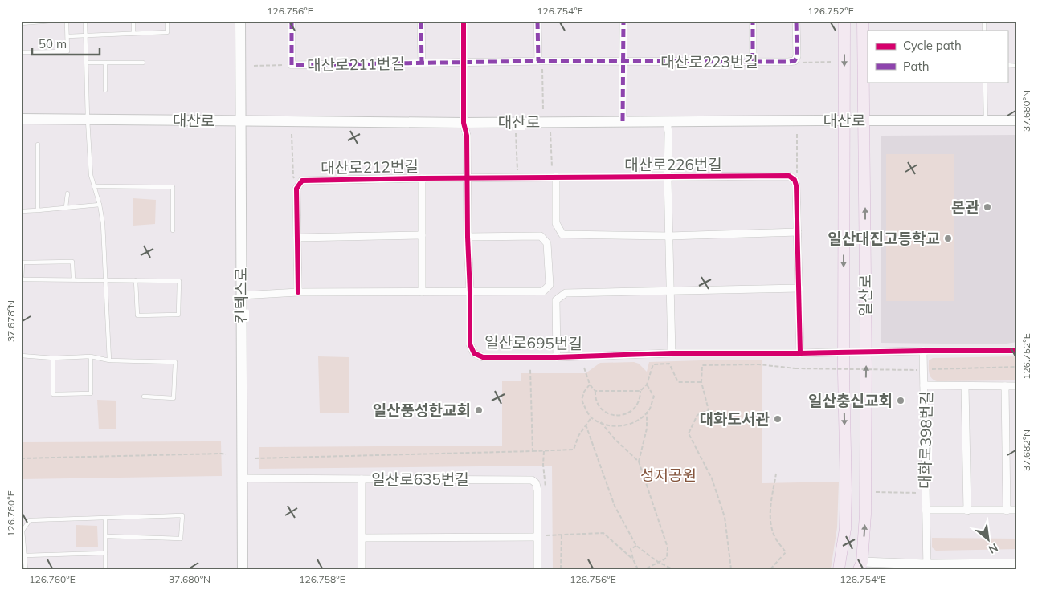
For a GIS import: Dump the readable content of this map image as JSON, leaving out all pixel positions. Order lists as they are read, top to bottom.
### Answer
{
  "streets": {
    "main road": ["대산로", "킨텍스로", "일산로"],
    "street": [
      "대산로223번길",
      "대산로211번길",
      "대산로226번길",
      "대산로212번길",
      "일산로695번길",
      "대화로398번길",
      "일산로635번길"
    ]
  },
  "crossings": [
    ["대산로223번길", "대산로211번길"],
    ["대산로", "대산로226번길"],
    ["대산로", "킨텍스로"],
    ["대산로", "일산로"],
    ["대산로", "일산로695번길"],
    ["대산로226번길", "대산로212번길"],
    ["대산로226번길", "일산로695번길"],
    ["대산로212번길", "일산로695번길"],
    ["일산로", "일산로695번길"]
  ],
  "parks": ["성저공원"],
  "places": [
    "본관",
    "일산대진고등학교",
    "일산충신교회",
    "일산풍성한교회",
    "대화도서관"
  ],
  "legend": ["Cycle path", "Path"],
  "scale_bar": "50 m",
  "north": "bottom right",
  "coordinates": [
    "126.756°E",
    "126.754°E",
    "126.752°E",
    "37.680°N",
    "37.678°N",
    "37.682°N",
    "126.760°E",
    "126.758°E"
  ]
}
